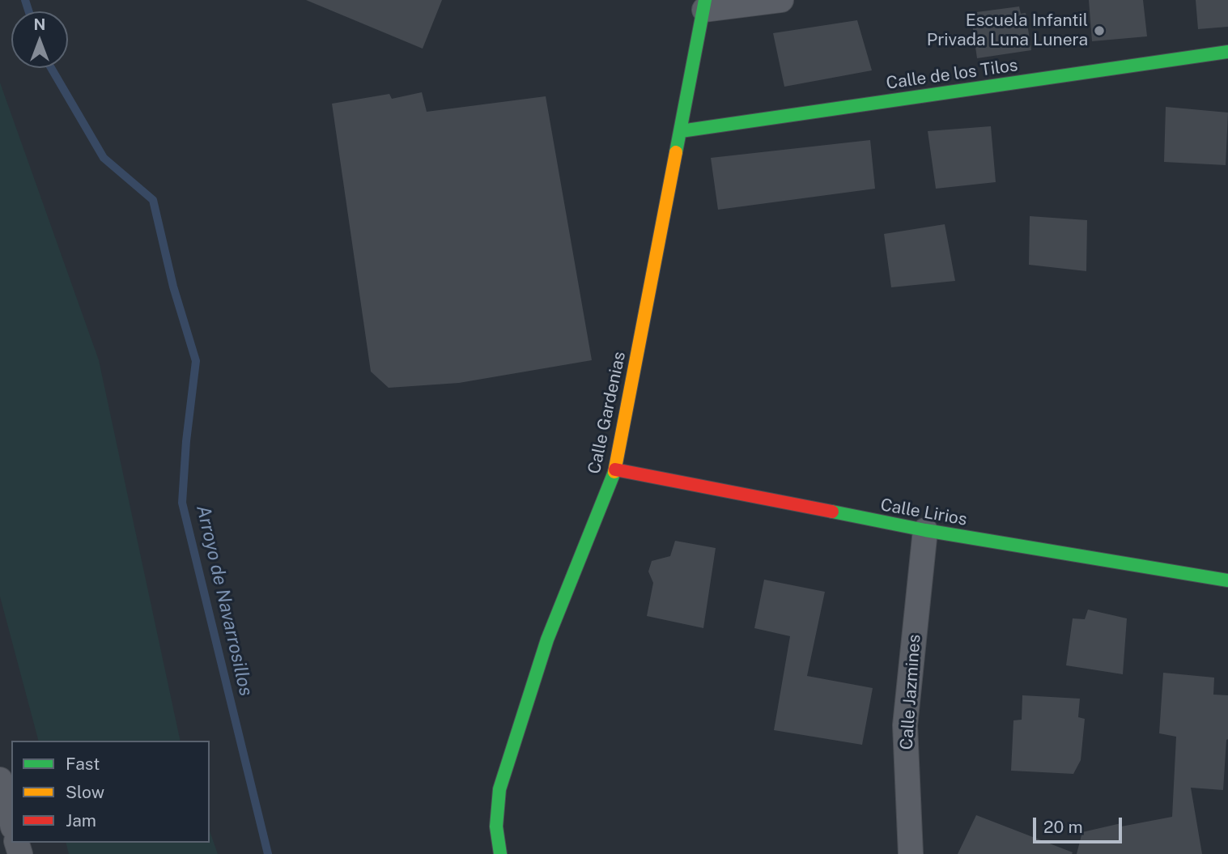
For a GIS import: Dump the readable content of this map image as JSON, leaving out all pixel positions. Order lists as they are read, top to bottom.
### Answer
{
  "streets": {
    "street": [
      "Calle de los Tilos",
      "Calle Gardenias",
      "Calle Lirios",
      "Calle Jazmines"
    ]
  },
  "crossings": [
    ["Calle de los Tilos", "Calle Gardenias"],
    ["Calle Gardenias", "Calle Lirios"],
    ["Calle Lirios", "Calle Jazmines"]
  ],
  "water": ["Arroyo de Navarrosillos"],
  "places": ["Escuela Infantil Privada Luna Lunera"],
  "legend": ["Fast", "Slow", "Jam"],
  "scale_bar": "20 m",
  "north": "top"
}
